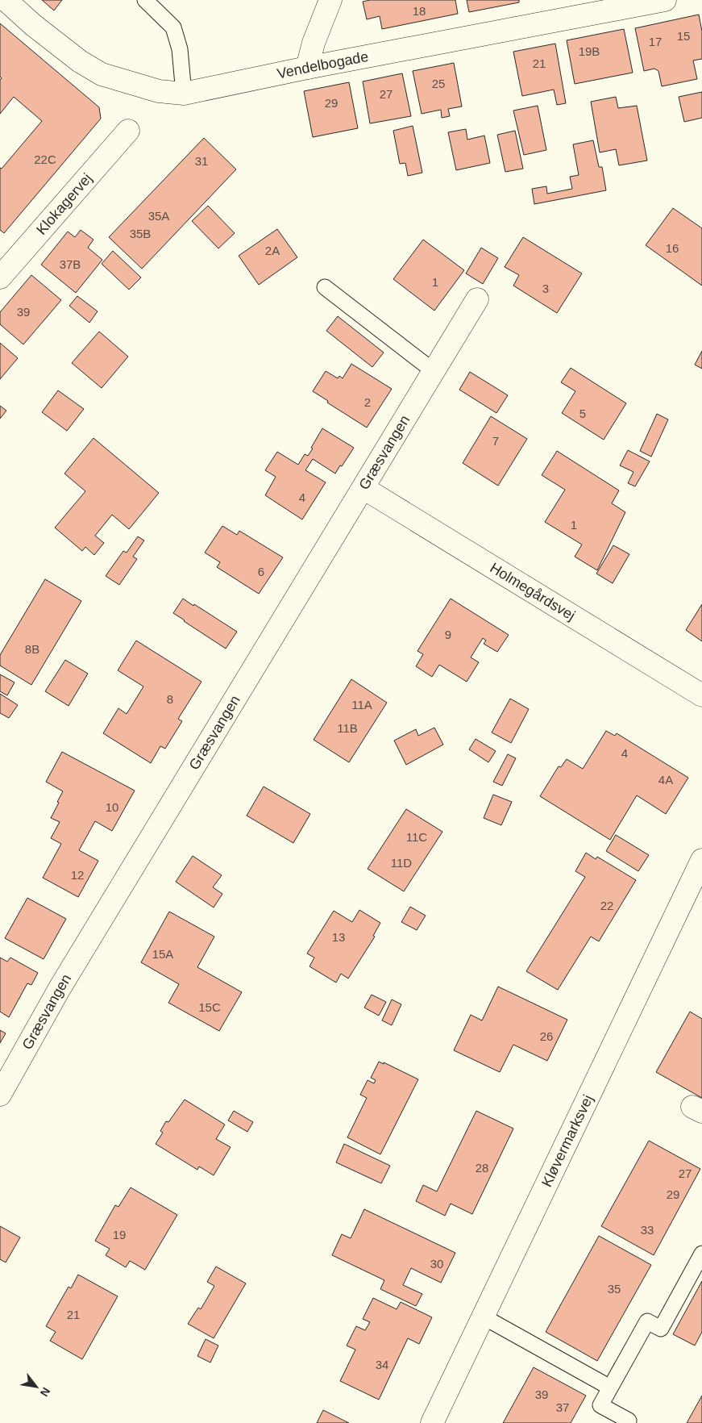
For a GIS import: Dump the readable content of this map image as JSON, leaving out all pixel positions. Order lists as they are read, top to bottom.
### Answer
{
  "streets": {
    "street": [
      "Vendelbogade",
      "Klokagervej",
      "Græsvangen",
      "Holmegårdsvej",
      "Kløvermarksvej"
    ]
  },
  "crossings": [
    ["Græsvangen", "Holmegårdsvej"]
  ],
  "house_numbers": [
    "18",
    "15",
    "17",
    "19B",
    "21",
    "25",
    "27",
    "29",
    "22C",
    "31",
    "35A",
    "35B",
    "16",
    "2A",
    "37B",
    "1",
    "3",
    "39",
    "2",
    "5",
    "7",
    "4",
    "1",
    "6",
    "9",
    "8B",
    "8",
    "11A",
    "11B",
    "4",
    "4A",
    "10",
    "11C",
    "11D",
    "12",
    "22",
    "13",
    "15A",
    "15C",
    "26",
    "28",
    "27",
    "29",
    "33",
    "19",
    "30",
    "35",
    "21",
    "34",
    "39",
    "37"
  ],
  "north": "bottom right"
}
